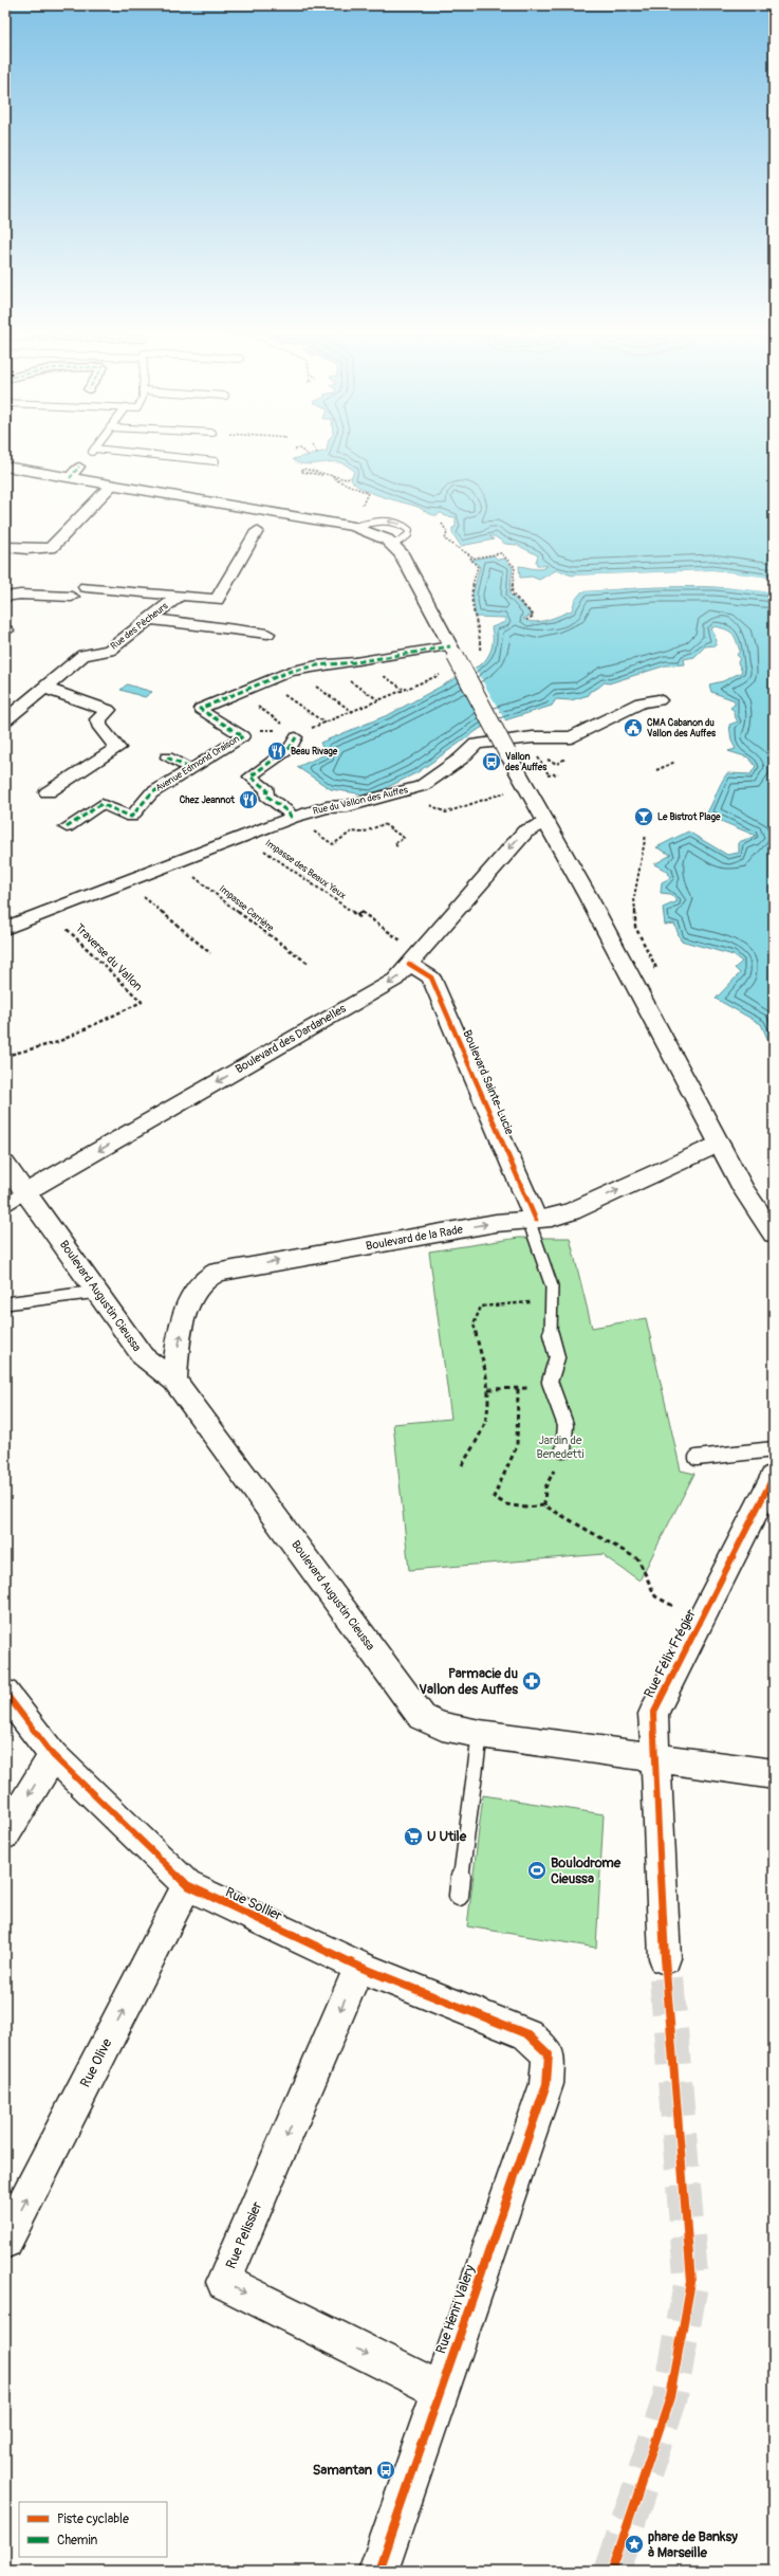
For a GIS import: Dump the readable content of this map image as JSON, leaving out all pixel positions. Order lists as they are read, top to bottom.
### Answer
{
  "streets": {
    "street": [
      "Rue des Pêcheurs",
      "Avenue Edmond Oraison",
      "Rue du Vallon des Auffes",
      "Boulevard des Dardanelles",
      "Boulevard Sainte-Lucie",
      "Boulevard de la Rade",
      "Boulevard Augustin Cieussa",
      "Rue Félix Frégier",
      "Rue Sollier",
      "Rue Olive",
      "Rue Pelissier",
      "Rue Henri Valery"
    ],
    "path": ["Impasse des Beaux Yeux", "Impasse Carrière", "Traverse du Vallon"]
  },
  "crossings": [
    ["Rue du Vallon des Auffes", "Impasse des Beaux Yeux"],
    ["Rue du Vallon des Auffes", "Impasse Carrière"],
    ["Rue du Vallon des Auffes", "Traverse du Vallon"],
    ["Impasse des Beaux Yeux", "Boulevard des Dardanelles"],
    ["Impasse des Beaux Yeux", "Boulevard Sainte-Lucie"],
    ["Boulevard des Dardanelles", "Boulevard Sainte-Lucie"],
    ["Boulevard des Dardanelles", "Boulevard Augustin Cieussa"],
    ["Boulevard Sainte-Lucie", "Boulevard de la Rade"],
    ["Boulevard de la Rade", "Boulevard Augustin Cieussa"],
    ["Boulevard Augustin Cieussa", "Rue Félix Frégier"],
    ["Rue Sollier", "Rue Olive"],
    ["Rue Sollier", "Rue Pelissier"],
    ["Rue Sollier", "Rue Henri Valery"],
    ["Rue Pelissier", "Rue Henri Valery"]
  ],
  "one_way": ["Boulevard des Dardanelles", "Boulevard de la Rade", "Rue Olive"],
  "parks": ["Jardin de Benedetti"],
  "places": {
    "public building": ["CMA Cabanon du Vallon des Auffes"],
    "restaurant": ["Beau Rivage", "Chez Jeannot"],
    "bus stop": ["Vallon des Auffes", "Samantan"],
    "bar": ["Le Bistrot Plage"],
    "pharmacy": ["Parmacie du Vallon des Auffes"],
    "supermarket": ["U Utile"],
    "sports": ["Boulodrome Cieussa"],
    "place": ["phare de Banksy à Marseille"]
  },
  "legend": ["Piste cyclable", "Chemin"]
}
